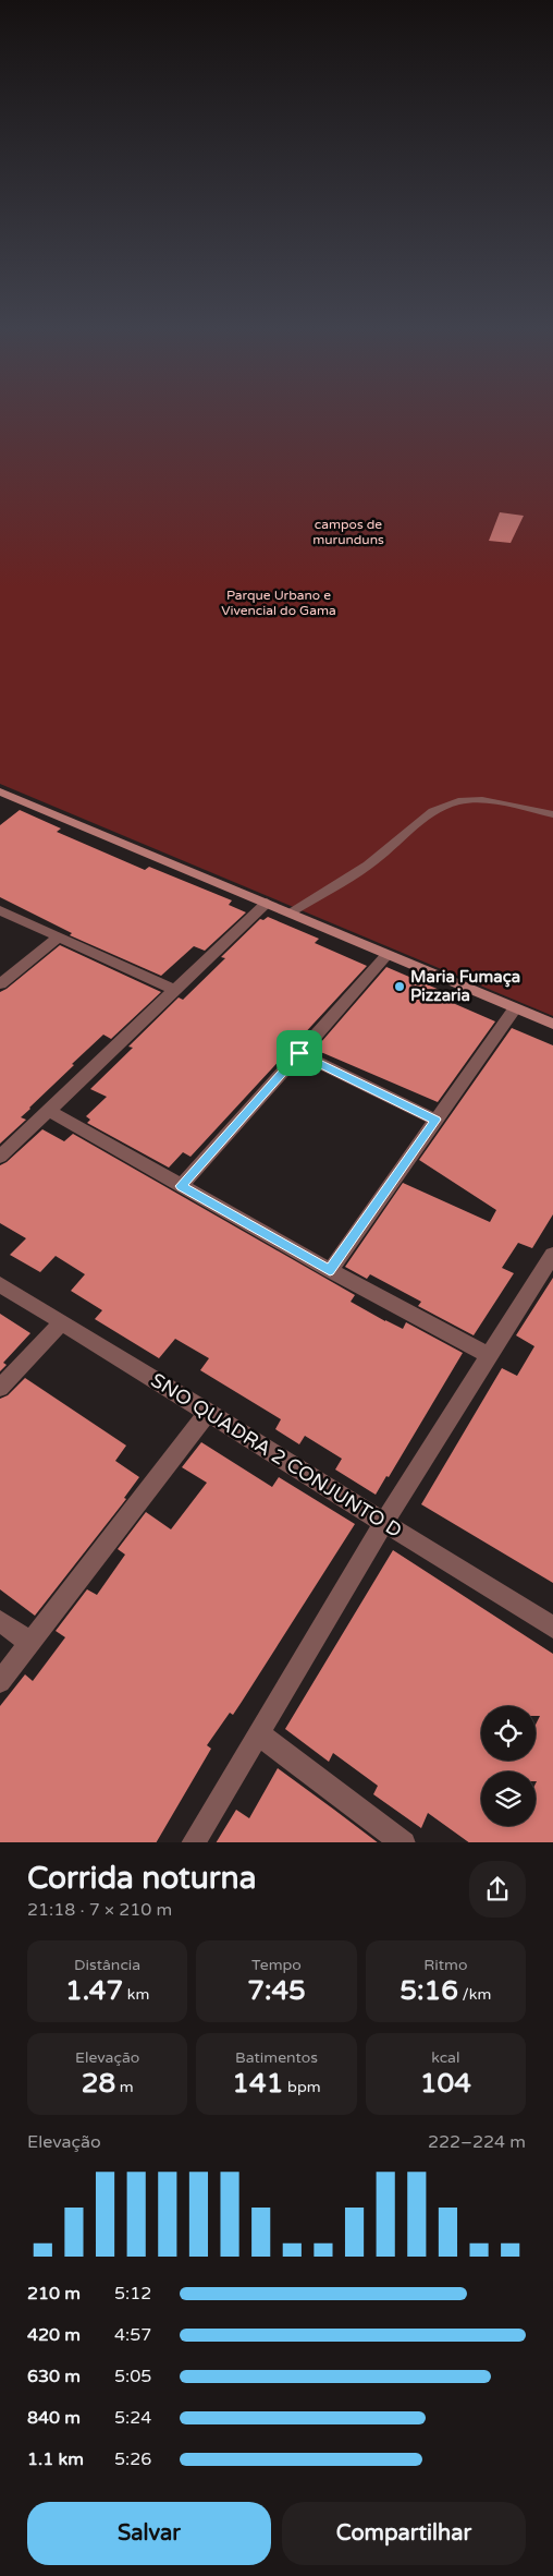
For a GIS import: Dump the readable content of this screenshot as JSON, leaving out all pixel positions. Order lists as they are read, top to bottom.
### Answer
{
  "streets": {
    "street": ["SNO QUADRA 2 CONJUNTO D"]
  },
  "parks": ["campos de murunduns", "Parque Urbano e Vivencial do Gama"],
  "places": ["Maria Fumaça Pizzaria"],
  "page": {
    "heading": ["Corrida noturna", "21:18 · 7 × 210 m"],
    "stats": [
      ["Distância", "1.47 km"],
      ["Tempo", "7:45"],
      ["Ritmo", "5:16 /km"],
      ["Elevação", "28 m"],
      ["Batimentos", "141 bpm"],
      ["kcal", "104"]
    ],
    "chart": ["Elevação", "222–224 m"],
    "list": [
      {
        "name": "210 m",
        "note": "5:12"
      },
      {
        "name": "420 m",
        "note": "4:57"
      },
      {
        "name": "630 m",
        "note": "5:05"
      },
      {
        "name": "840 m",
        "note": "5:24"
      },
      {
        "name": "1.1 km",
        "note": "5:26"
      }
    ],
    "buttons": ["Salvar", "Compartilhar"]
  }
}
